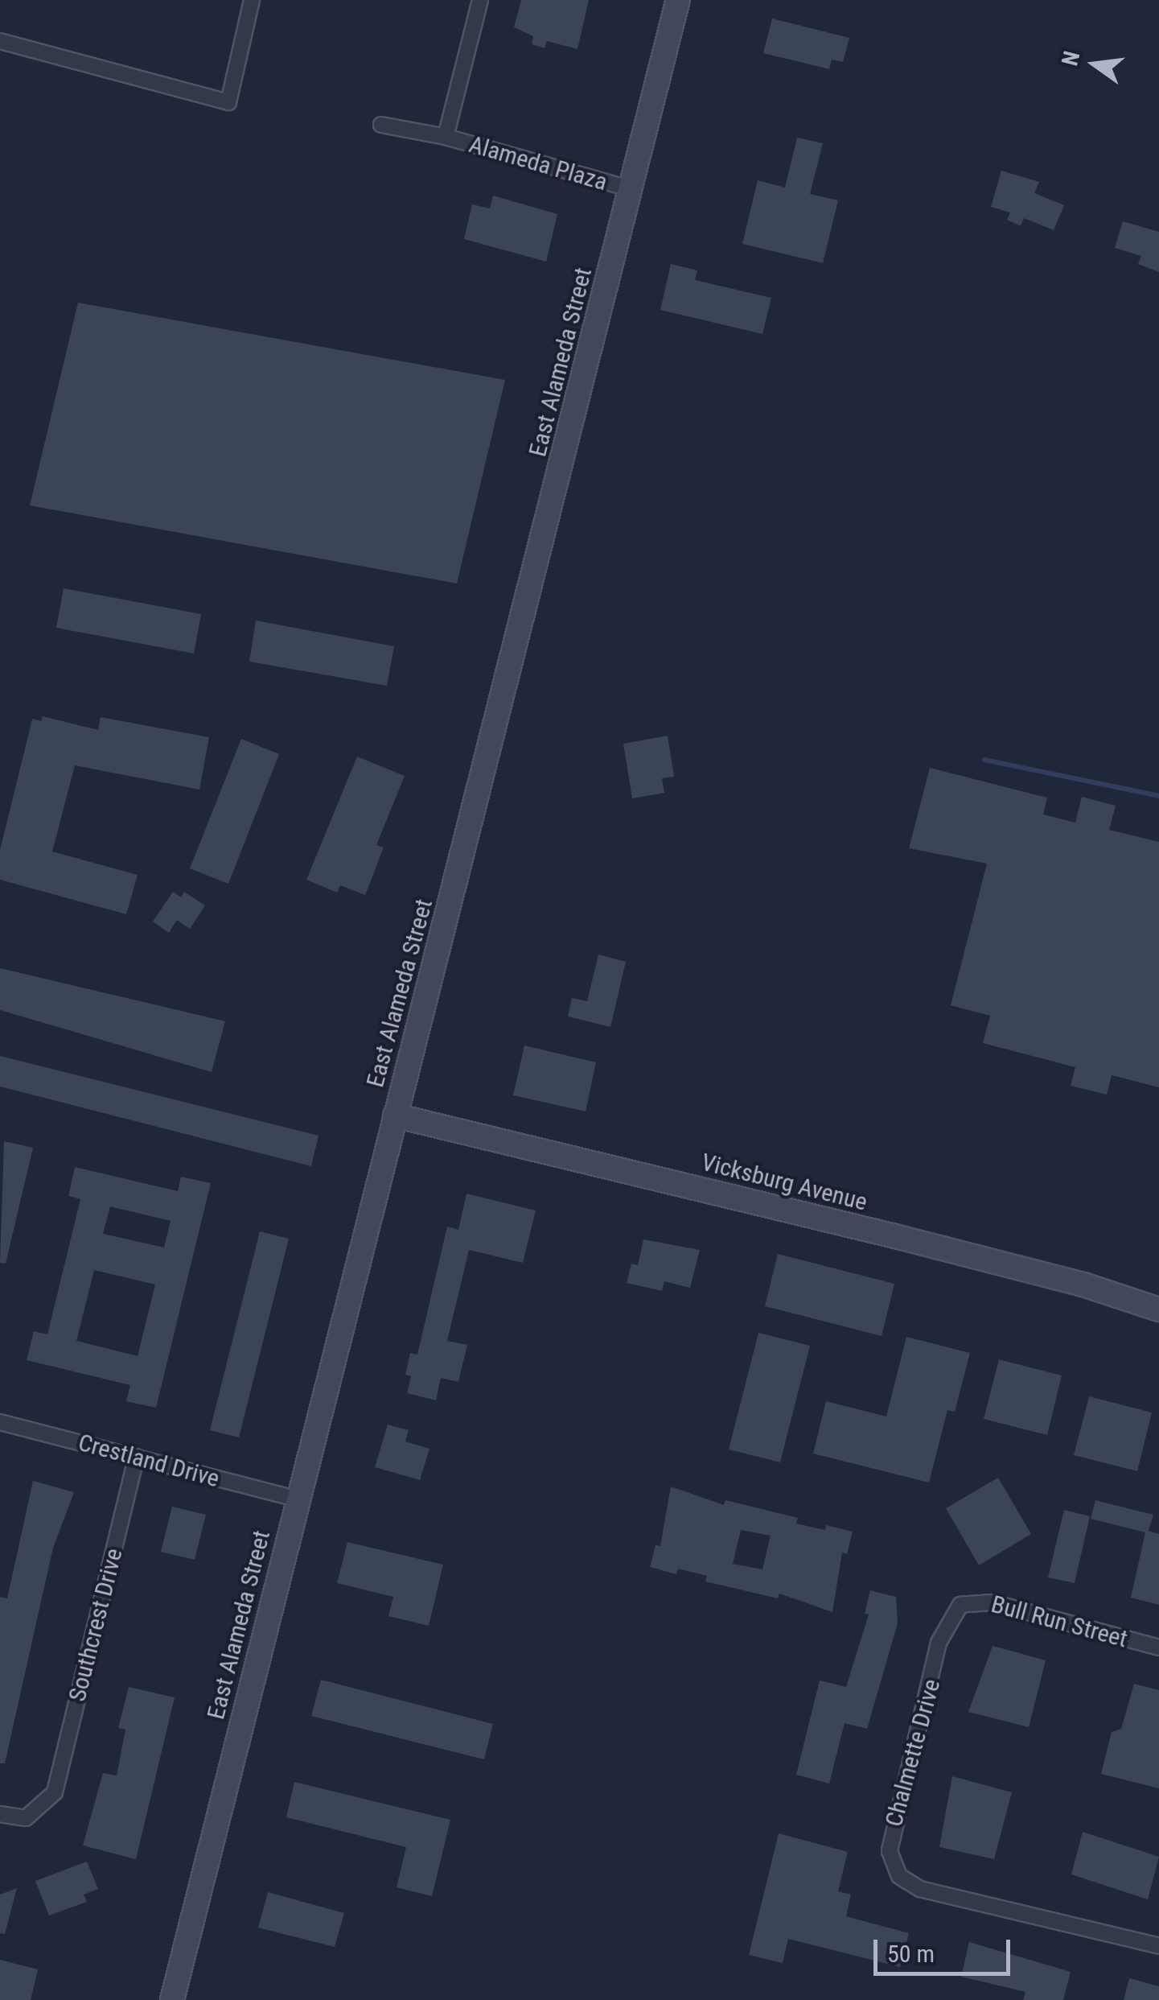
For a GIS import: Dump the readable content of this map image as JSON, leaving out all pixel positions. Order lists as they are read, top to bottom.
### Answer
{
  "streets": {
    "street": [
      "Alameda Plaza",
      "East Alameda Street",
      "Vicksburg Avenue",
      "Crestland Drive",
      "Bull Run Street",
      "Southcrest Drive",
      "Chalmette Drive"
    ]
  },
  "crossings": [
    ["Alameda Plaza", "East Alameda Street"],
    ["East Alameda Street", "Vicksburg Avenue"],
    ["East Alameda Street", "Crestland Drive"],
    ["Crestland Drive", "Southcrest Drive"],
    ["Bull Run Street", "Chalmette Drive"]
  ],
  "scale_bar": "50 m",
  "north": "left"
}
